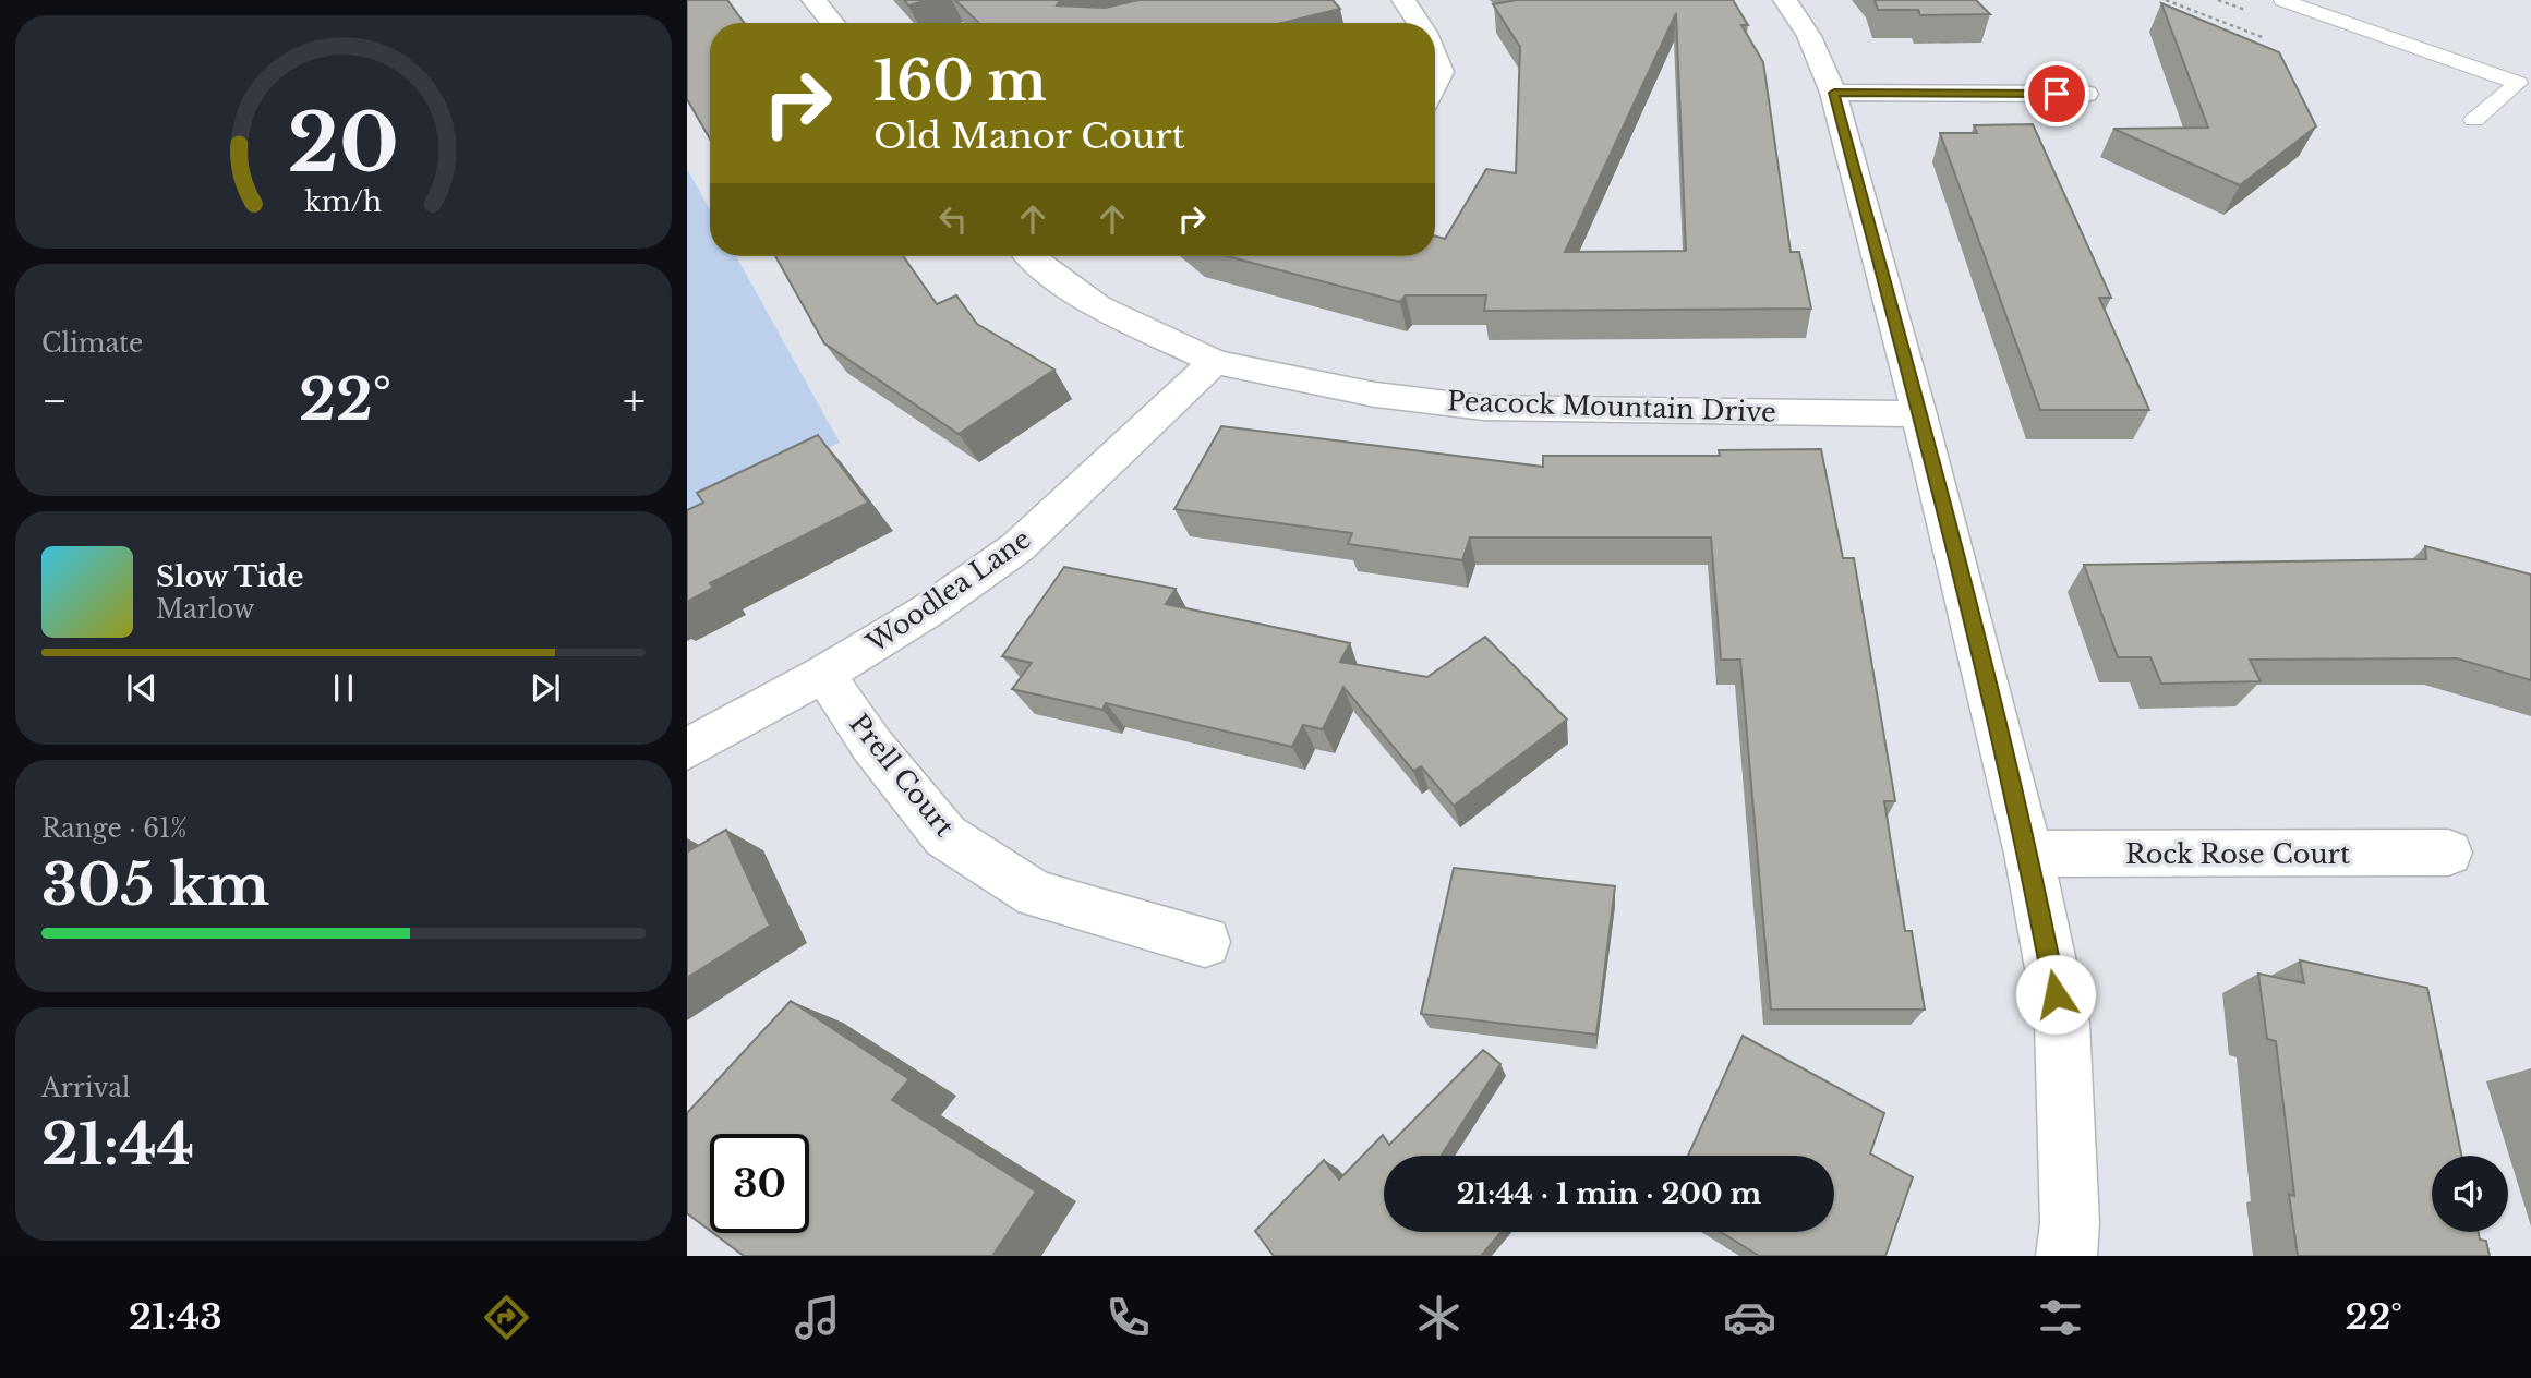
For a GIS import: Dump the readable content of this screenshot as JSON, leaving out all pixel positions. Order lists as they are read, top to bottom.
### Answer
{
  "streets": {
    "street": [
      "Peacock Mountain Drive",
      "Woodlea Lane",
      "Prell Court",
      "Rock Rose Court"
    ]
  },
  "crossings": [
    ["Peacock Mountain Drive", "Woodlea Lane"],
    ["Woodlea Lane", "Prell Court"]
  ],
  "page": {
    "turn": ["160 m", "Old Manor Court"],
    "tile": [
      "Climate",
      ["Range · 61%", "305 km"],
      ["Arrival", "21:44"]
    ],
    "heat": ["−", "22°", "+"],
    "song": ["Slow Tide", "Marlow"],
    "limit": "30",
    "trip": "21:44 · 1 min · 200 m",
    "tabs": ["21:43", "22°"],
    "gauge": ["20", "km/h"]
  }
}
